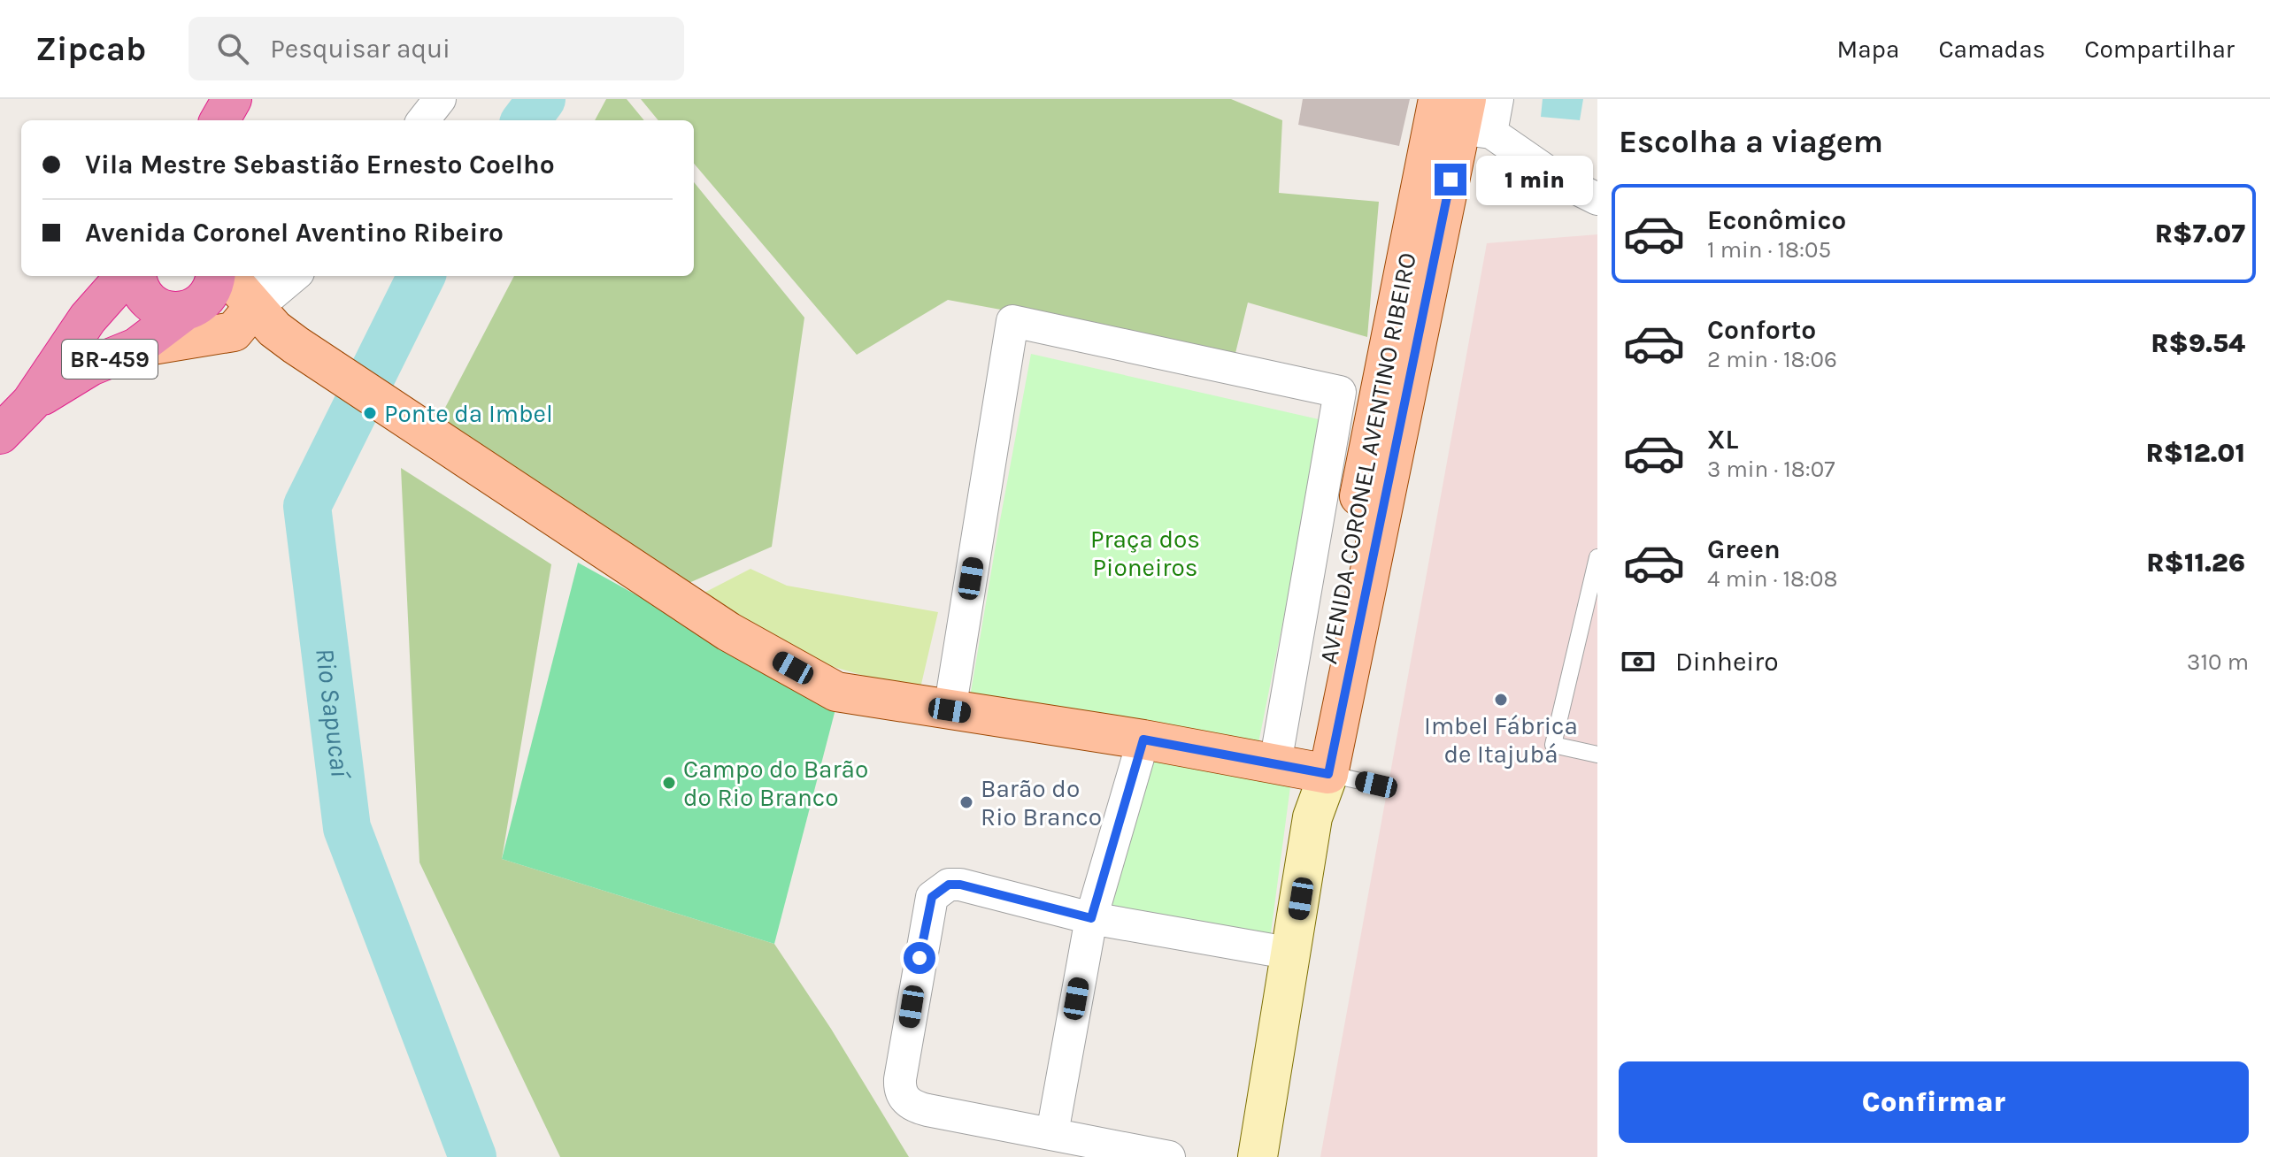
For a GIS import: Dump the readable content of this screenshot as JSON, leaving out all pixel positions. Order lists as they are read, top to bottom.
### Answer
{
  "streets": {
    "highway": ["BR-459"],
    "main road": ["AVENIDA CORONEL AVENTINO RIBEIRO"]
  },
  "water": ["Rio Sapucaí"],
  "parks": ["Praça dos Pioneiros"],
  "places": [
    "Ponte da Imbel",
    "Imbel Fábrica de Itajubá",
    "Campo do Barão do Rio Branco",
    "Barão do Rio Branco"
  ],
  "page": {
    "header": "Zipcab",
    "search": "Pesquisar aqui",
    "nav": ["Mapa", "Camadas", "Compartilhar"],
    "heading": "Escolha a viagem",
    "banner": ["Vila Mestre Sebastião Ernesto Coelho", "Avenida Coronel Aventino Ribeiro"],
    "bubble": "1 min",
    "list": [
      {
        "name": "Econômico",
        "note": "1 min · 18:05",
        "value": "R$7.07"
      },
      {
        "name": "Conforto",
        "note": "2 min · 18:06",
        "value": "R$9.54"
      },
      {
        "name": "XL",
        "note": "3 min · 18:07",
        "value": "R$12.01"
      },
      {
        "name": "Green",
        "note": "4 min · 18:08",
        "value": "R$11.26"
      }
    ],
    "pay": ["Dinheiro", "310 m"],
    "buttons": "Confirmar"
  }
}
